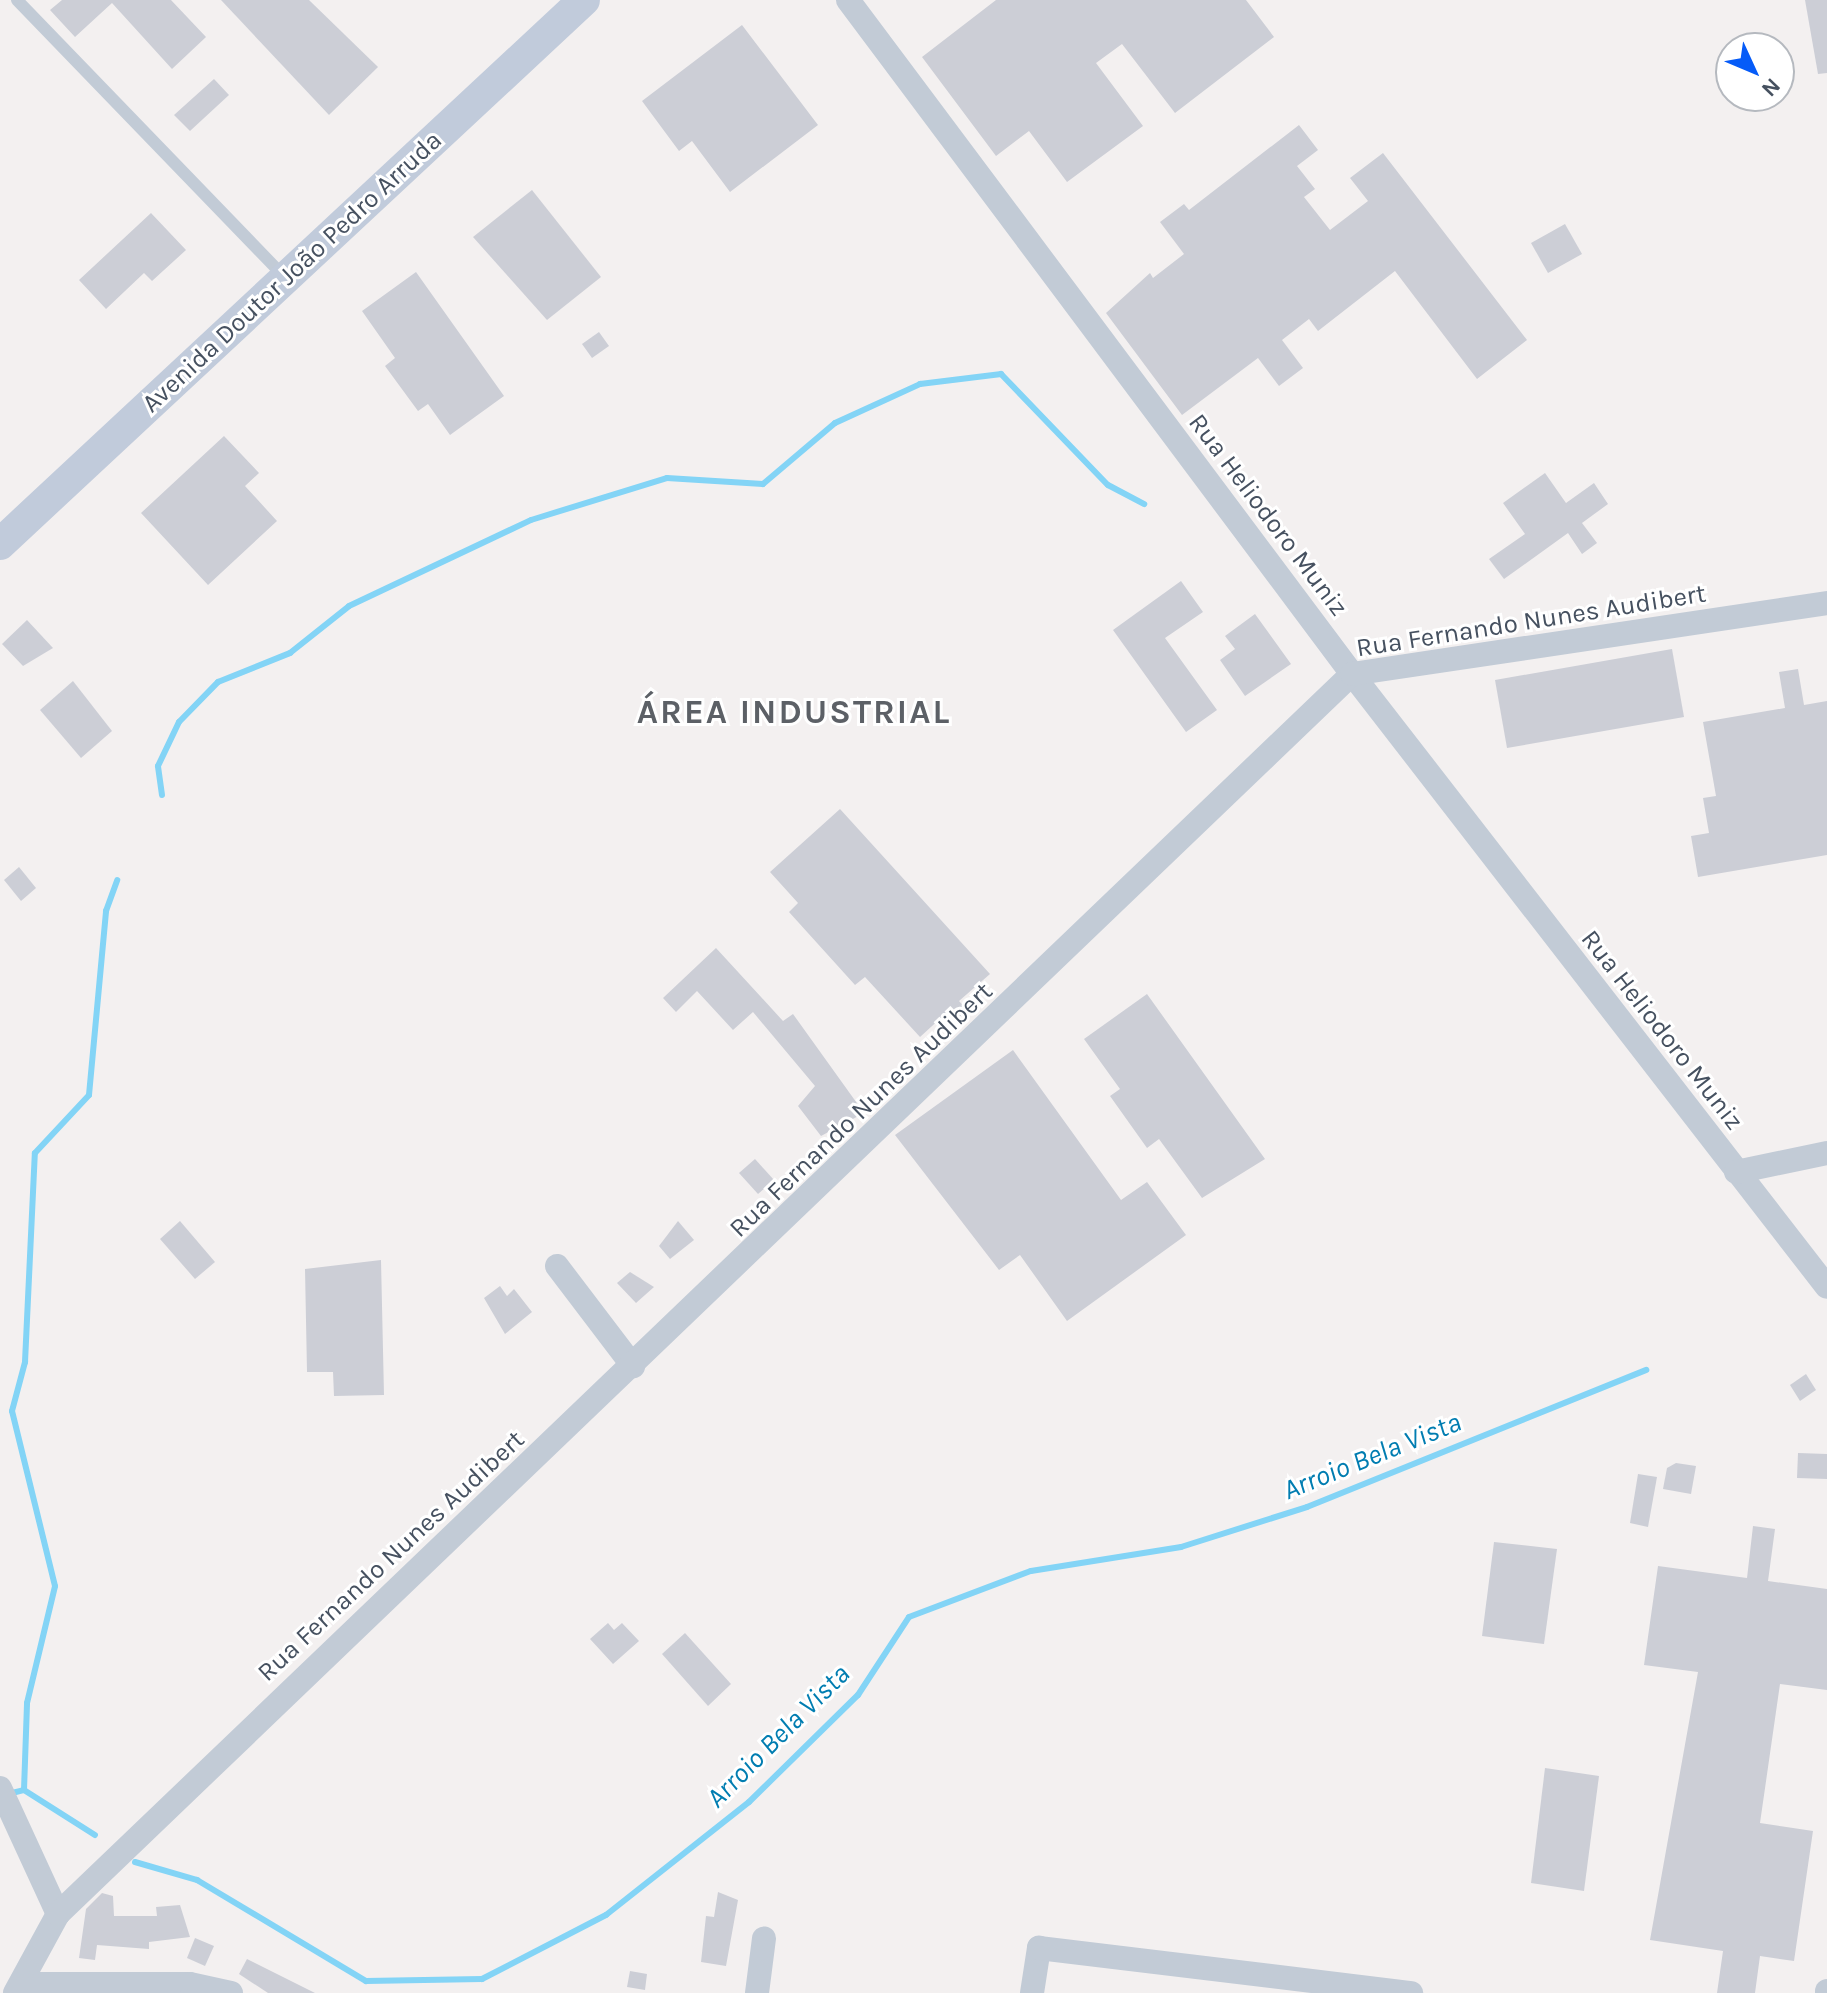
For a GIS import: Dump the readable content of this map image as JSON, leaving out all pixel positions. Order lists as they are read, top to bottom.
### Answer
{
  "streets": {
    "main road": ["Avenida Doutor João Pedro Arruda"],
    "street": ["Rua Heliodoro Muniz", "Rua Fernando Nunes Audibert"]
  },
  "crossings": [
    ["Rua Heliodoro Muniz", "Rua Fernando Nunes Audibert"]
  ],
  "districts": ["ÁREA INDUSTRIAL"],
  "water": ["Arroio Bela Vista"],
  "north": "bottom right"
}
